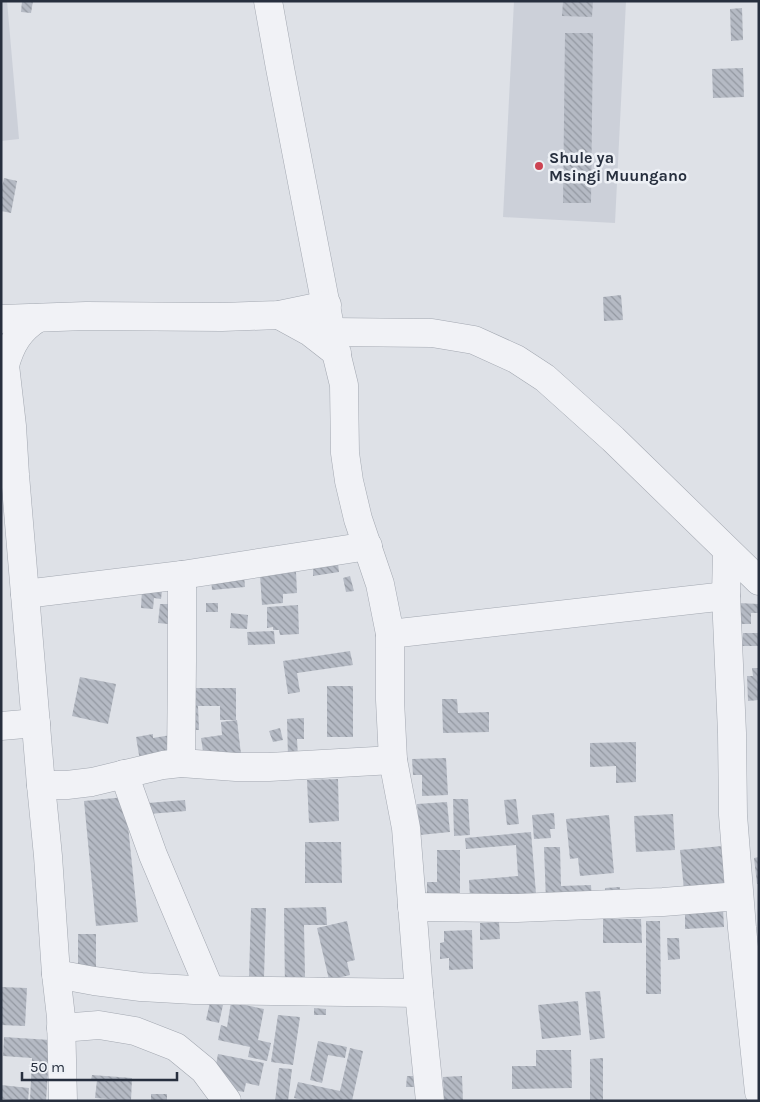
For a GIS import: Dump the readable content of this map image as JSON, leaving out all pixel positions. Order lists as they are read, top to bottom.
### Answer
{
  "places": ["Shule ya Msingi Muungano"],
  "scale_bar": "50 m"
}
